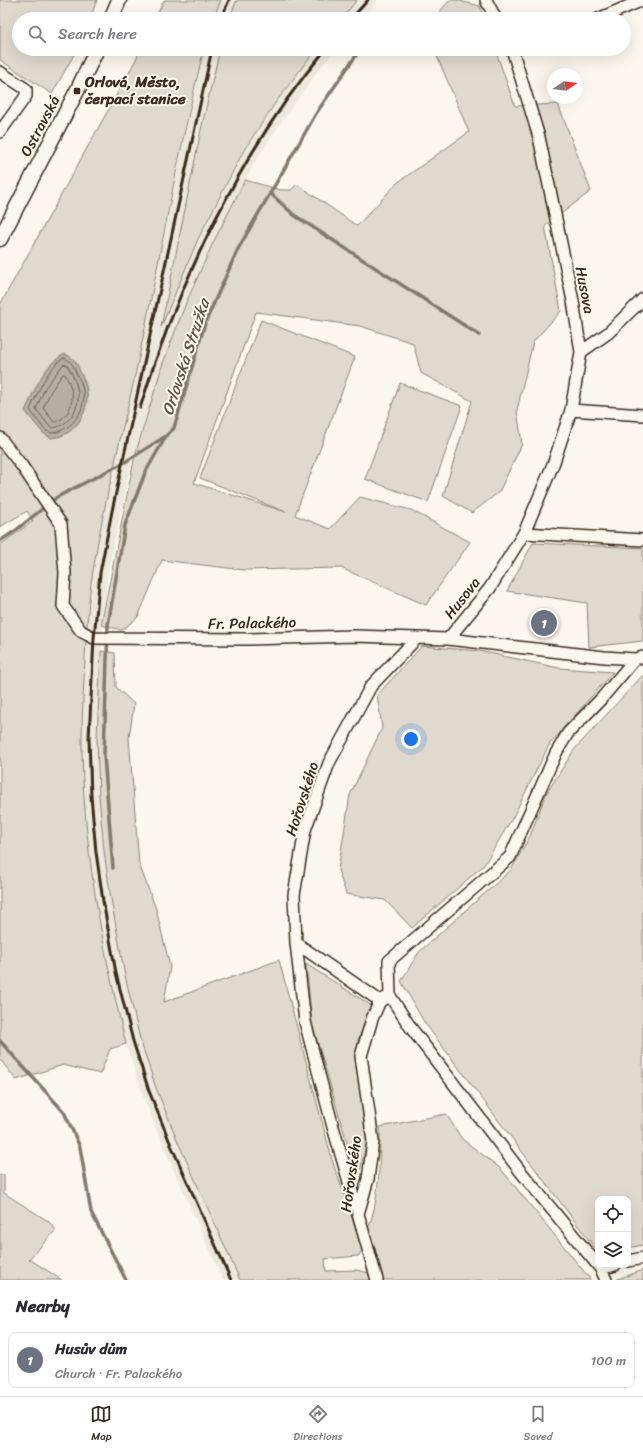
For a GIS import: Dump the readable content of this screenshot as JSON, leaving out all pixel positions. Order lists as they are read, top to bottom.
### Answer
{
  "streets": {
    "main road": ["Ostravská"],
    "street": ["Husova", "Fr. Palackého", "Hořovského"]
  },
  "crossings": [
    ["Husova", "Fr. Palackého"],
    ["Fr. Palackého", "Hořovského"]
  ],
  "water": ["Orlovská Stružka"],
  "places": {
    "transit": ["Orlová, Město, čerpací stanice"]
  },
  "north": "right",
  "page": {
    "search": "Search here",
    "pins": "1",
    "heading": "Nearby",
    "list": [
      {
        "mark": "1",
        "name": "Husův dům",
        "note": "Church · Fr. Palackého",
        "value": "100 m"
      }
    ],
    "nav": ["Map", "Directions", "Saved"]
  }
}
